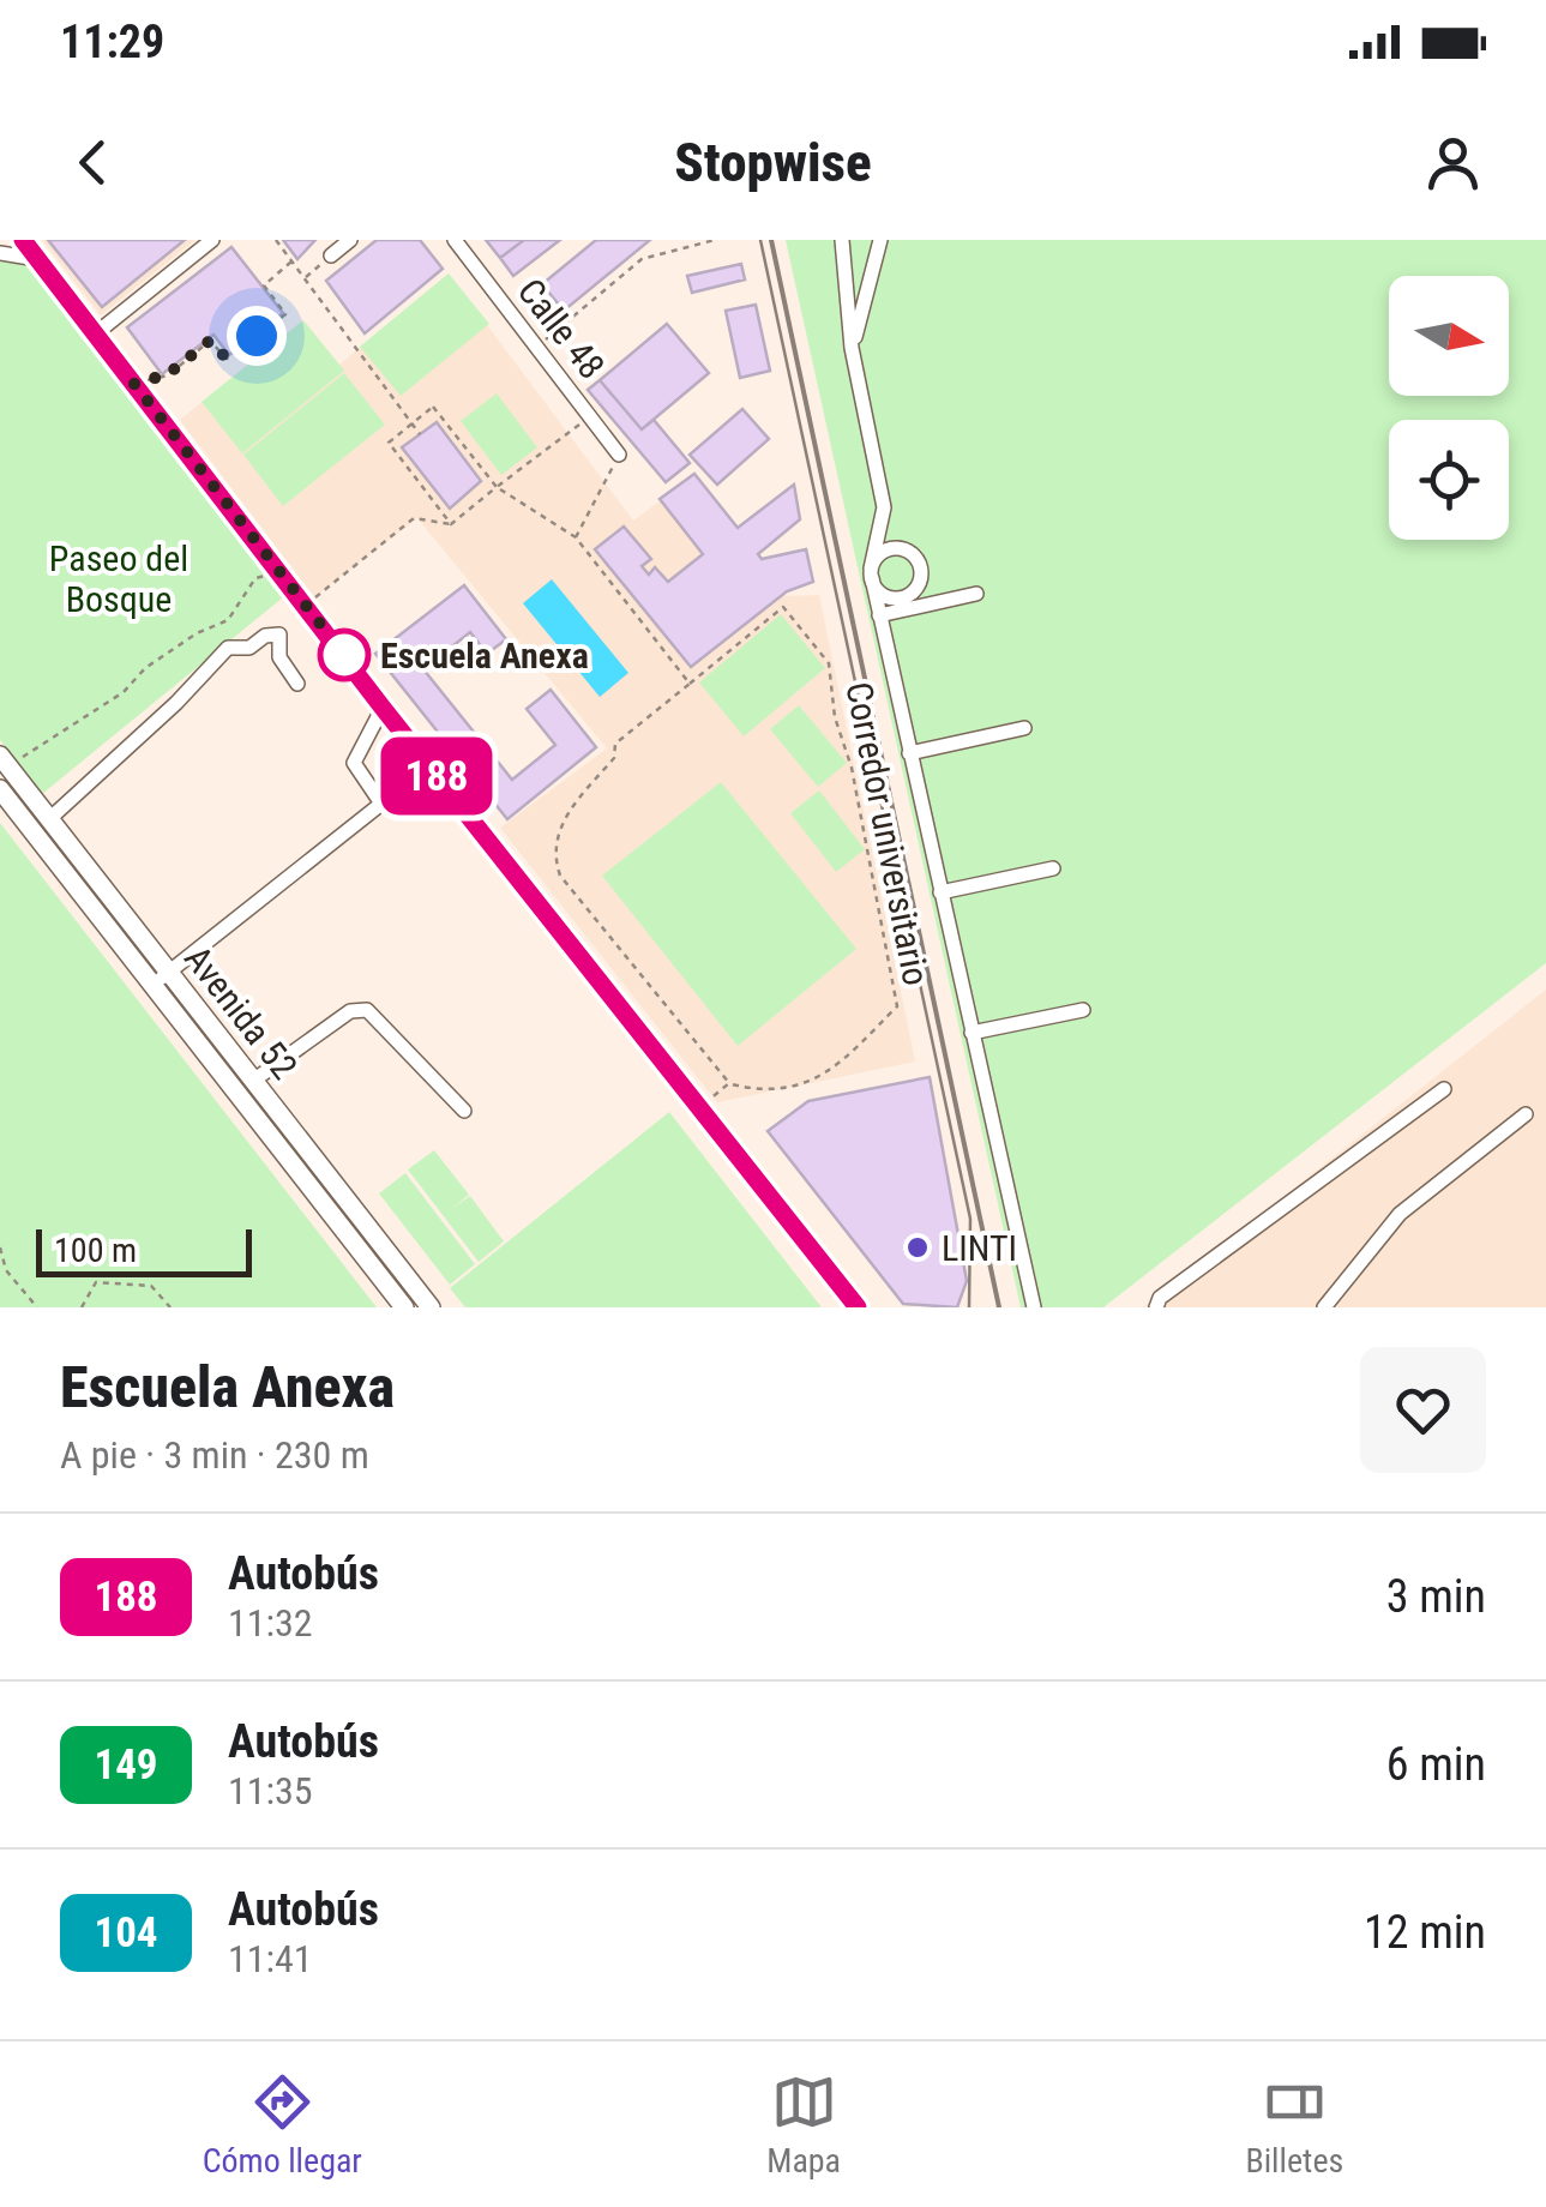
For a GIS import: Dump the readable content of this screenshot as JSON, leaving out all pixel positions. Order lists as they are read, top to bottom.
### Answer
{
  "streets": {
    "main road": ["Avenida 52"],
    "street": ["Calle 48"],
    "path": ["Corredor universitario"]
  },
  "parks": ["Paseo del Bosque"],
  "places": ["Escuela Anexa", "LINTI"],
  "lines": ["bus line 188"],
  "scale_bar": "100 m",
  "north": "right",
  "page": {
    "status": "11:29",
    "header": "Stopwise",
    "on_map": "188",
    "scale": "100 m",
    "heading": ["Escuela Anexa", "A pie · 3 min · 230 m"],
    "list": [
      {
        "mark": "188",
        "name": "Autobús",
        "note": "11:32",
        "value": "3 min"
      },
      {
        "mark": "149",
        "name": "Autobús",
        "note": "11:35",
        "value": "6 min"
      },
      {
        "mark": "104",
        "name": "Autobús",
        "note": "11:41",
        "value": "12 min"
      }
    ],
    "tabs": ["Cómo llegar", "Mapa", "Billetes"]
  }
}
